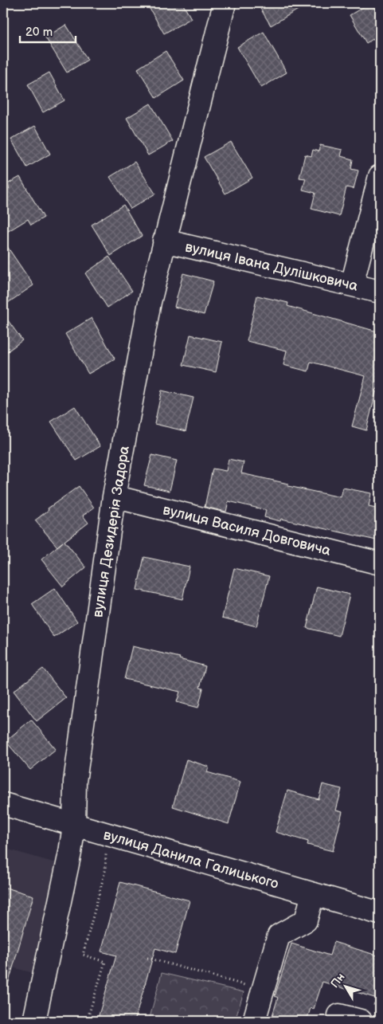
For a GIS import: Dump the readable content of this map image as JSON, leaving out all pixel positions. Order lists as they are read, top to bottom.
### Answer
{
  "streets": {
    "street": [
      "вулиця Івана Дулішковича",
      "вулиця Василя Довговича",
      "вулиця Дезидерія Задора",
      "вулиця Данила Галицького"
    ]
  },
  "crossings": [
    ["вулиця Івана Дулішковича", "вулиця Дезидерія Задора"],
    ["вулиця Василя Довговича", "вулиця Дезидерія Задора"],
    ["вулиця Дезидерія Задора", "вулиця Данила Галицького"]
  ],
  "scale_bar": "20 m",
  "north": "top left"
}
